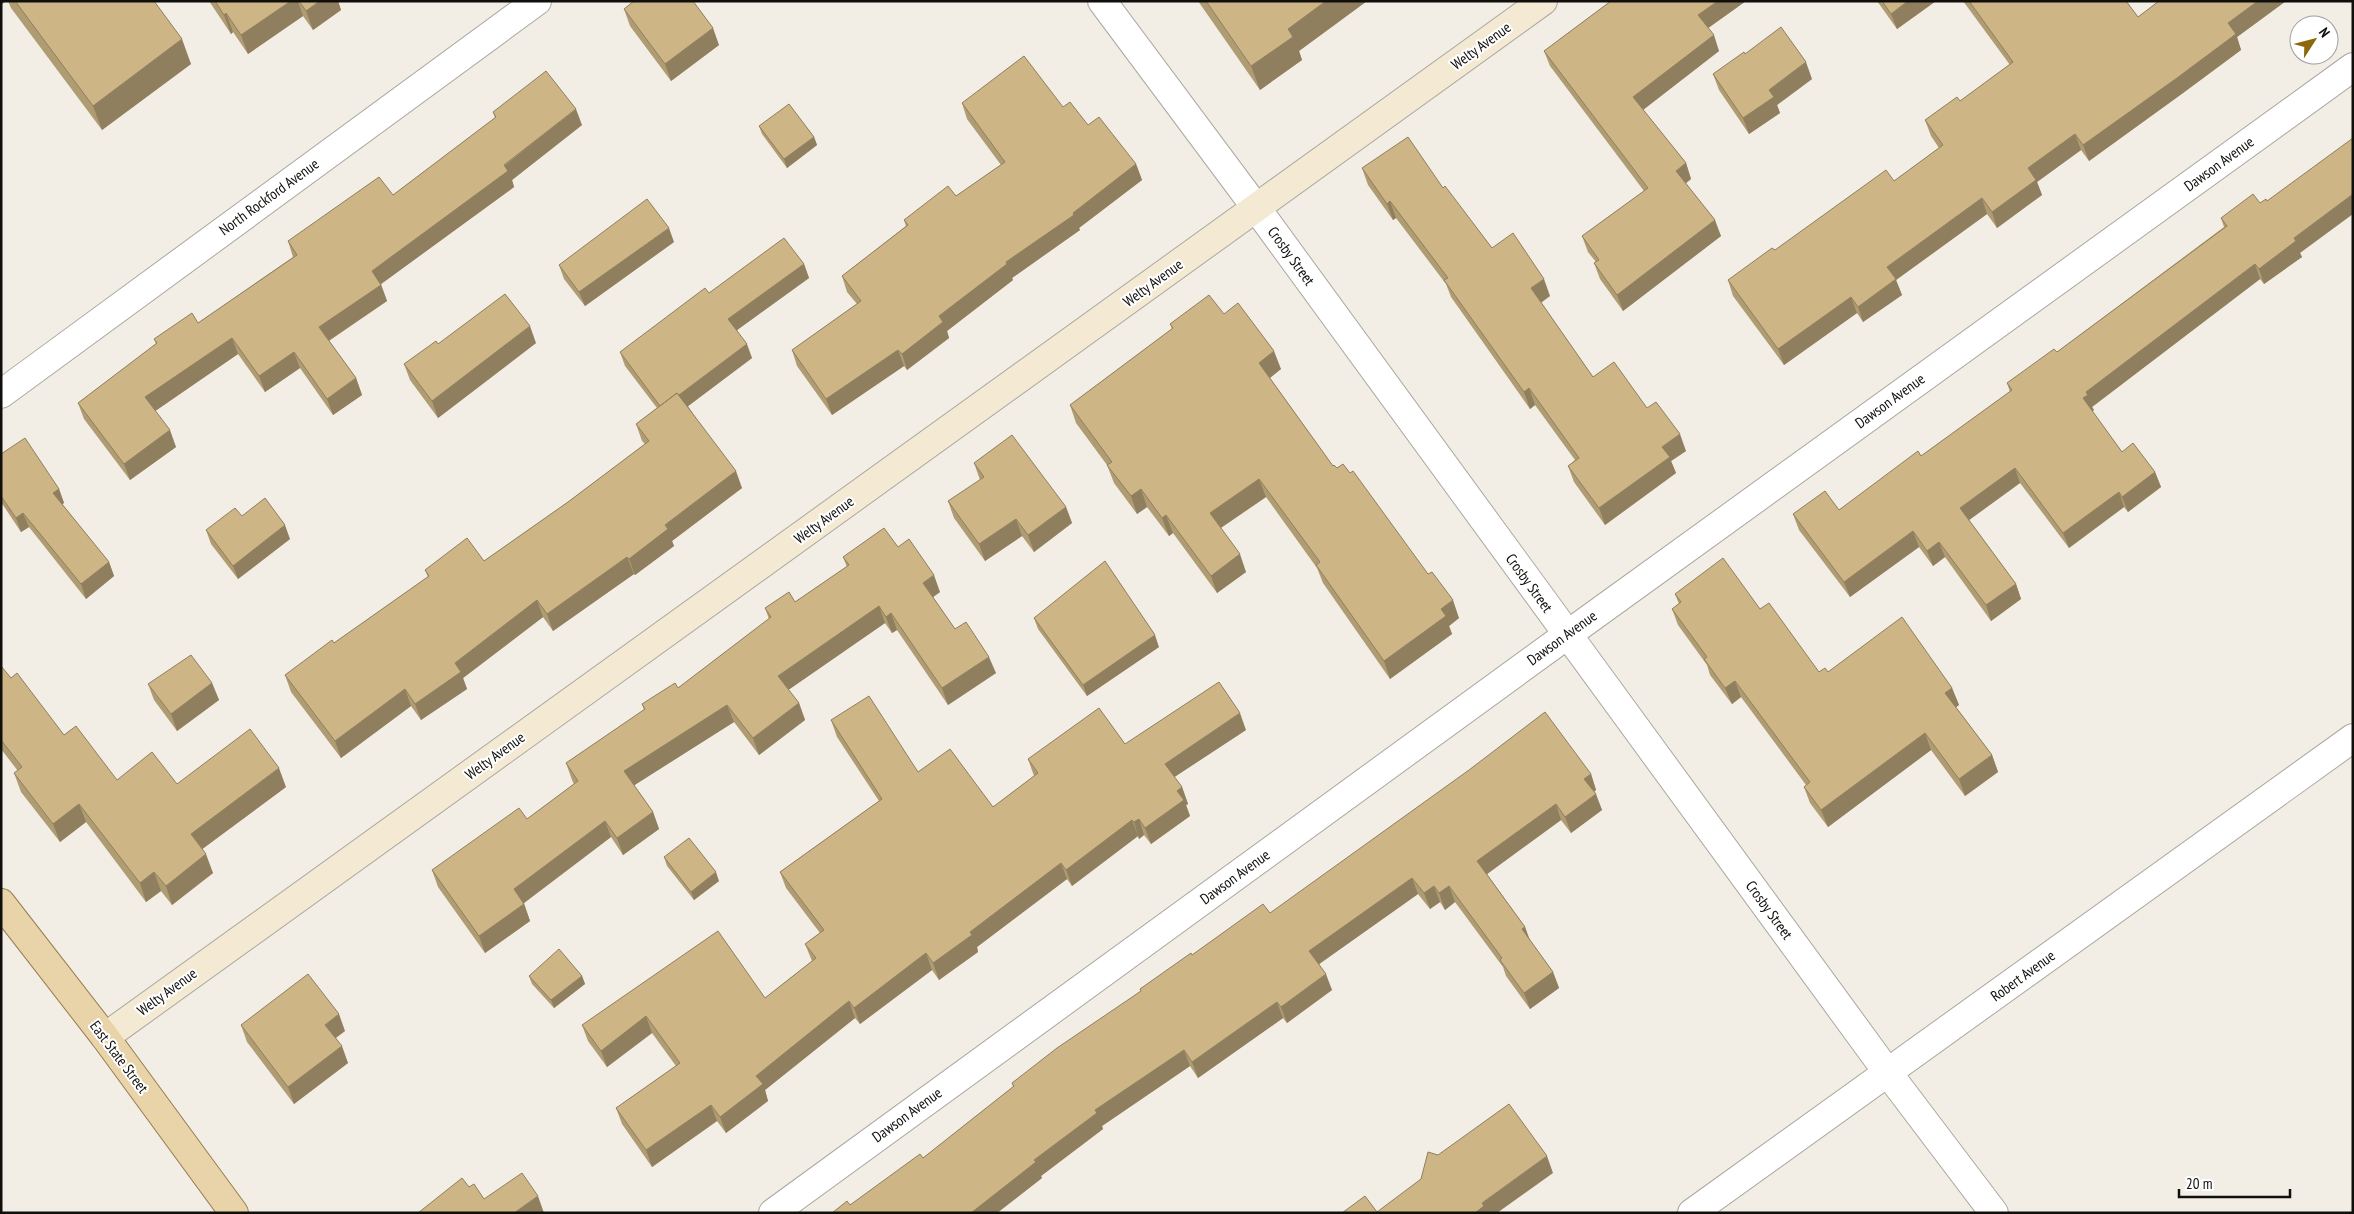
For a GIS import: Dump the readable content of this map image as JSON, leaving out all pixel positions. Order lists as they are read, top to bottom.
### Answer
{
  "streets": {
    "main road": ["East State Street"],
    "street": [
      "Welty Avenue",
      "Dawson Avenue",
      "North Rockford Avenue",
      "Crosby Street",
      "Robert Avenue"
    ]
  },
  "crossings": [
    ["Welty Avenue", "Crosby Street"],
    ["Welty Avenue", "East State Street"],
    ["Dawson Avenue", "Crosby Street"],
    ["Crosby Street", "Robert Avenue"]
  ],
  "scale_bar": "20 m",
  "north": "top right"
}
